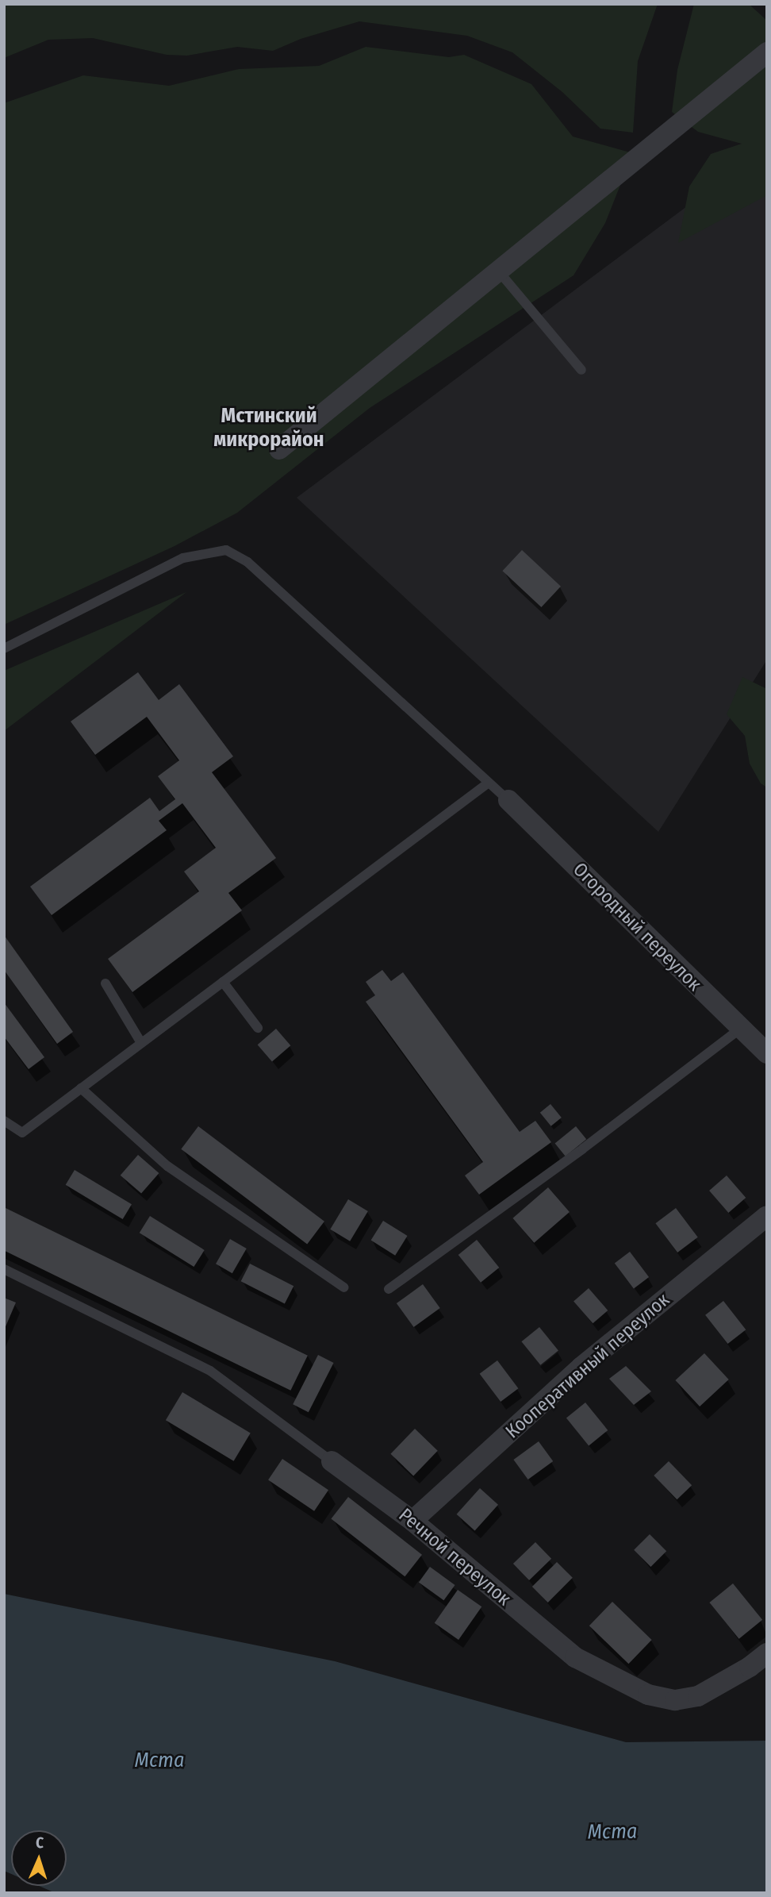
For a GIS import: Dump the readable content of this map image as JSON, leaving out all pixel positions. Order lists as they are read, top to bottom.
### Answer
{
  "streets": {
    "street": ["Огородный переулок", "Кооперативный переулок", "Речной переулок"]
  },
  "crossings": [
    ["Кооперативный переулок", "Речной переулок"]
  ],
  "districts": ["Мстинский микрорайон"],
  "water": ["Мста"],
  "north": "top"
}
